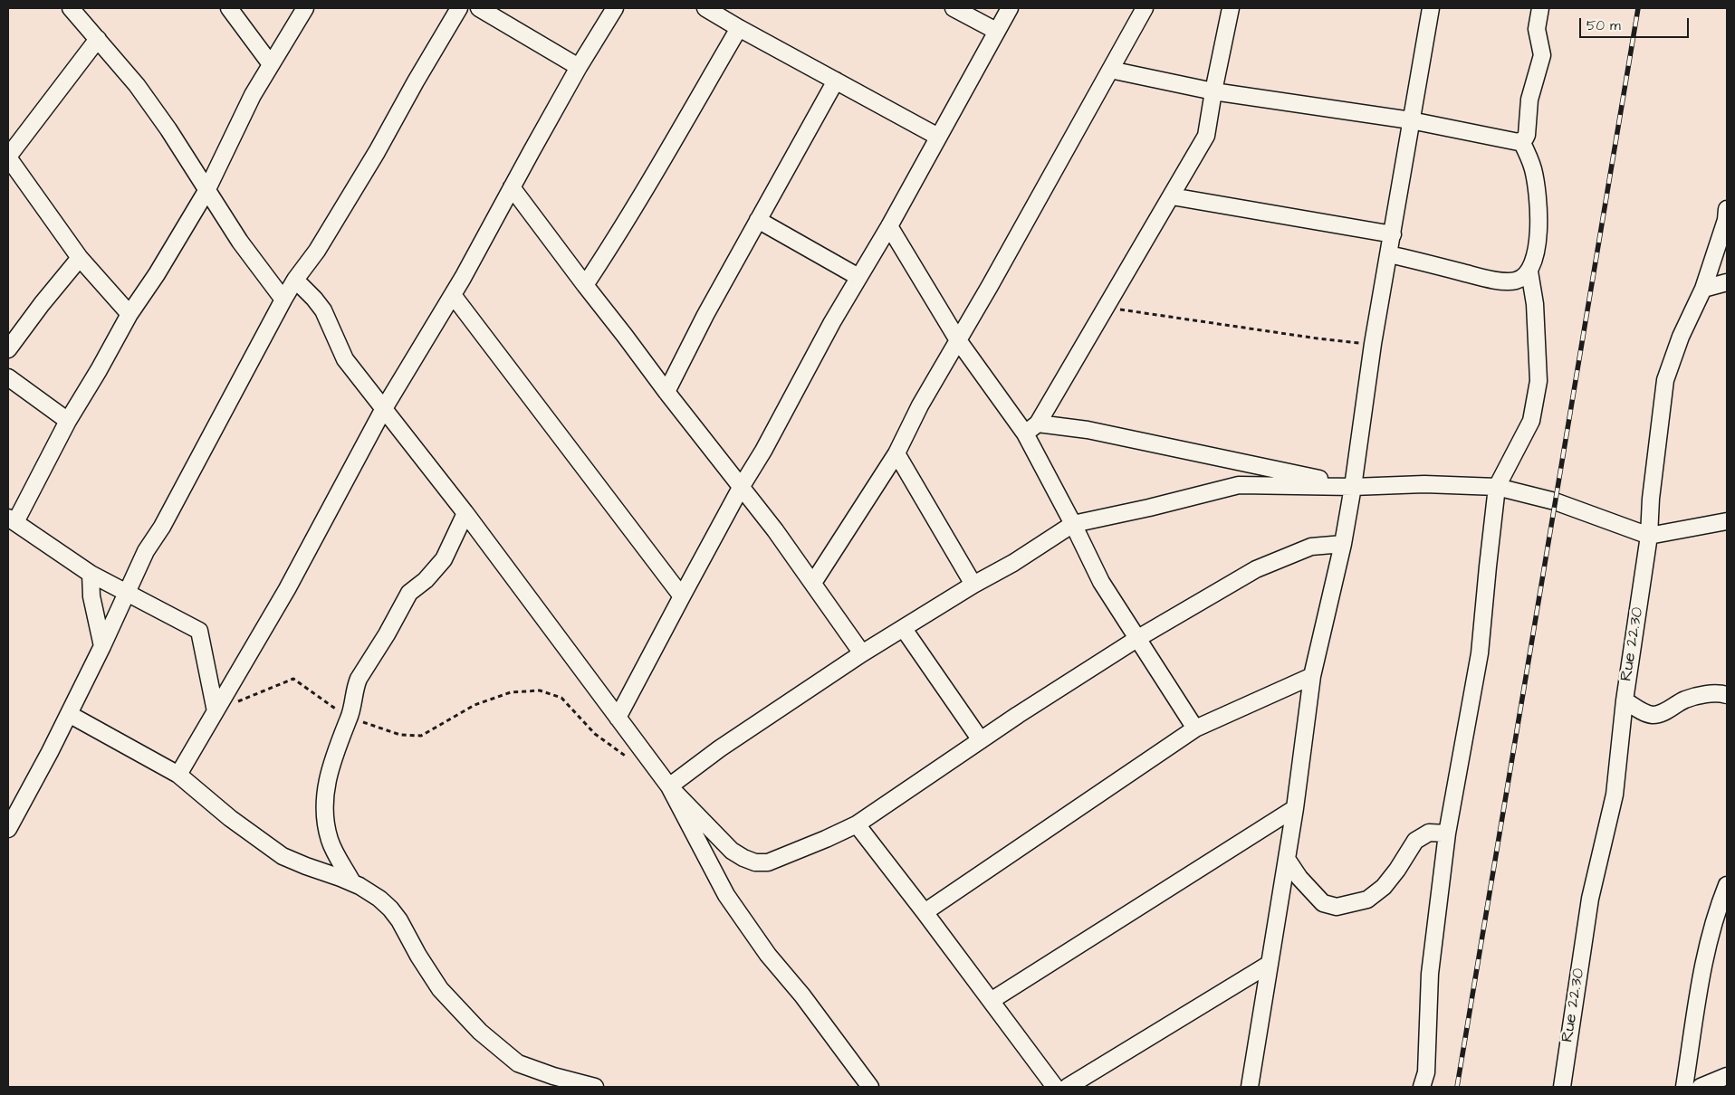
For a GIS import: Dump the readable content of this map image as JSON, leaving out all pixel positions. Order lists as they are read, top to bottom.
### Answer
{
  "streets": {
    "street": ["Rue 22.30"]
  },
  "scale_bar": "50 m"
}
